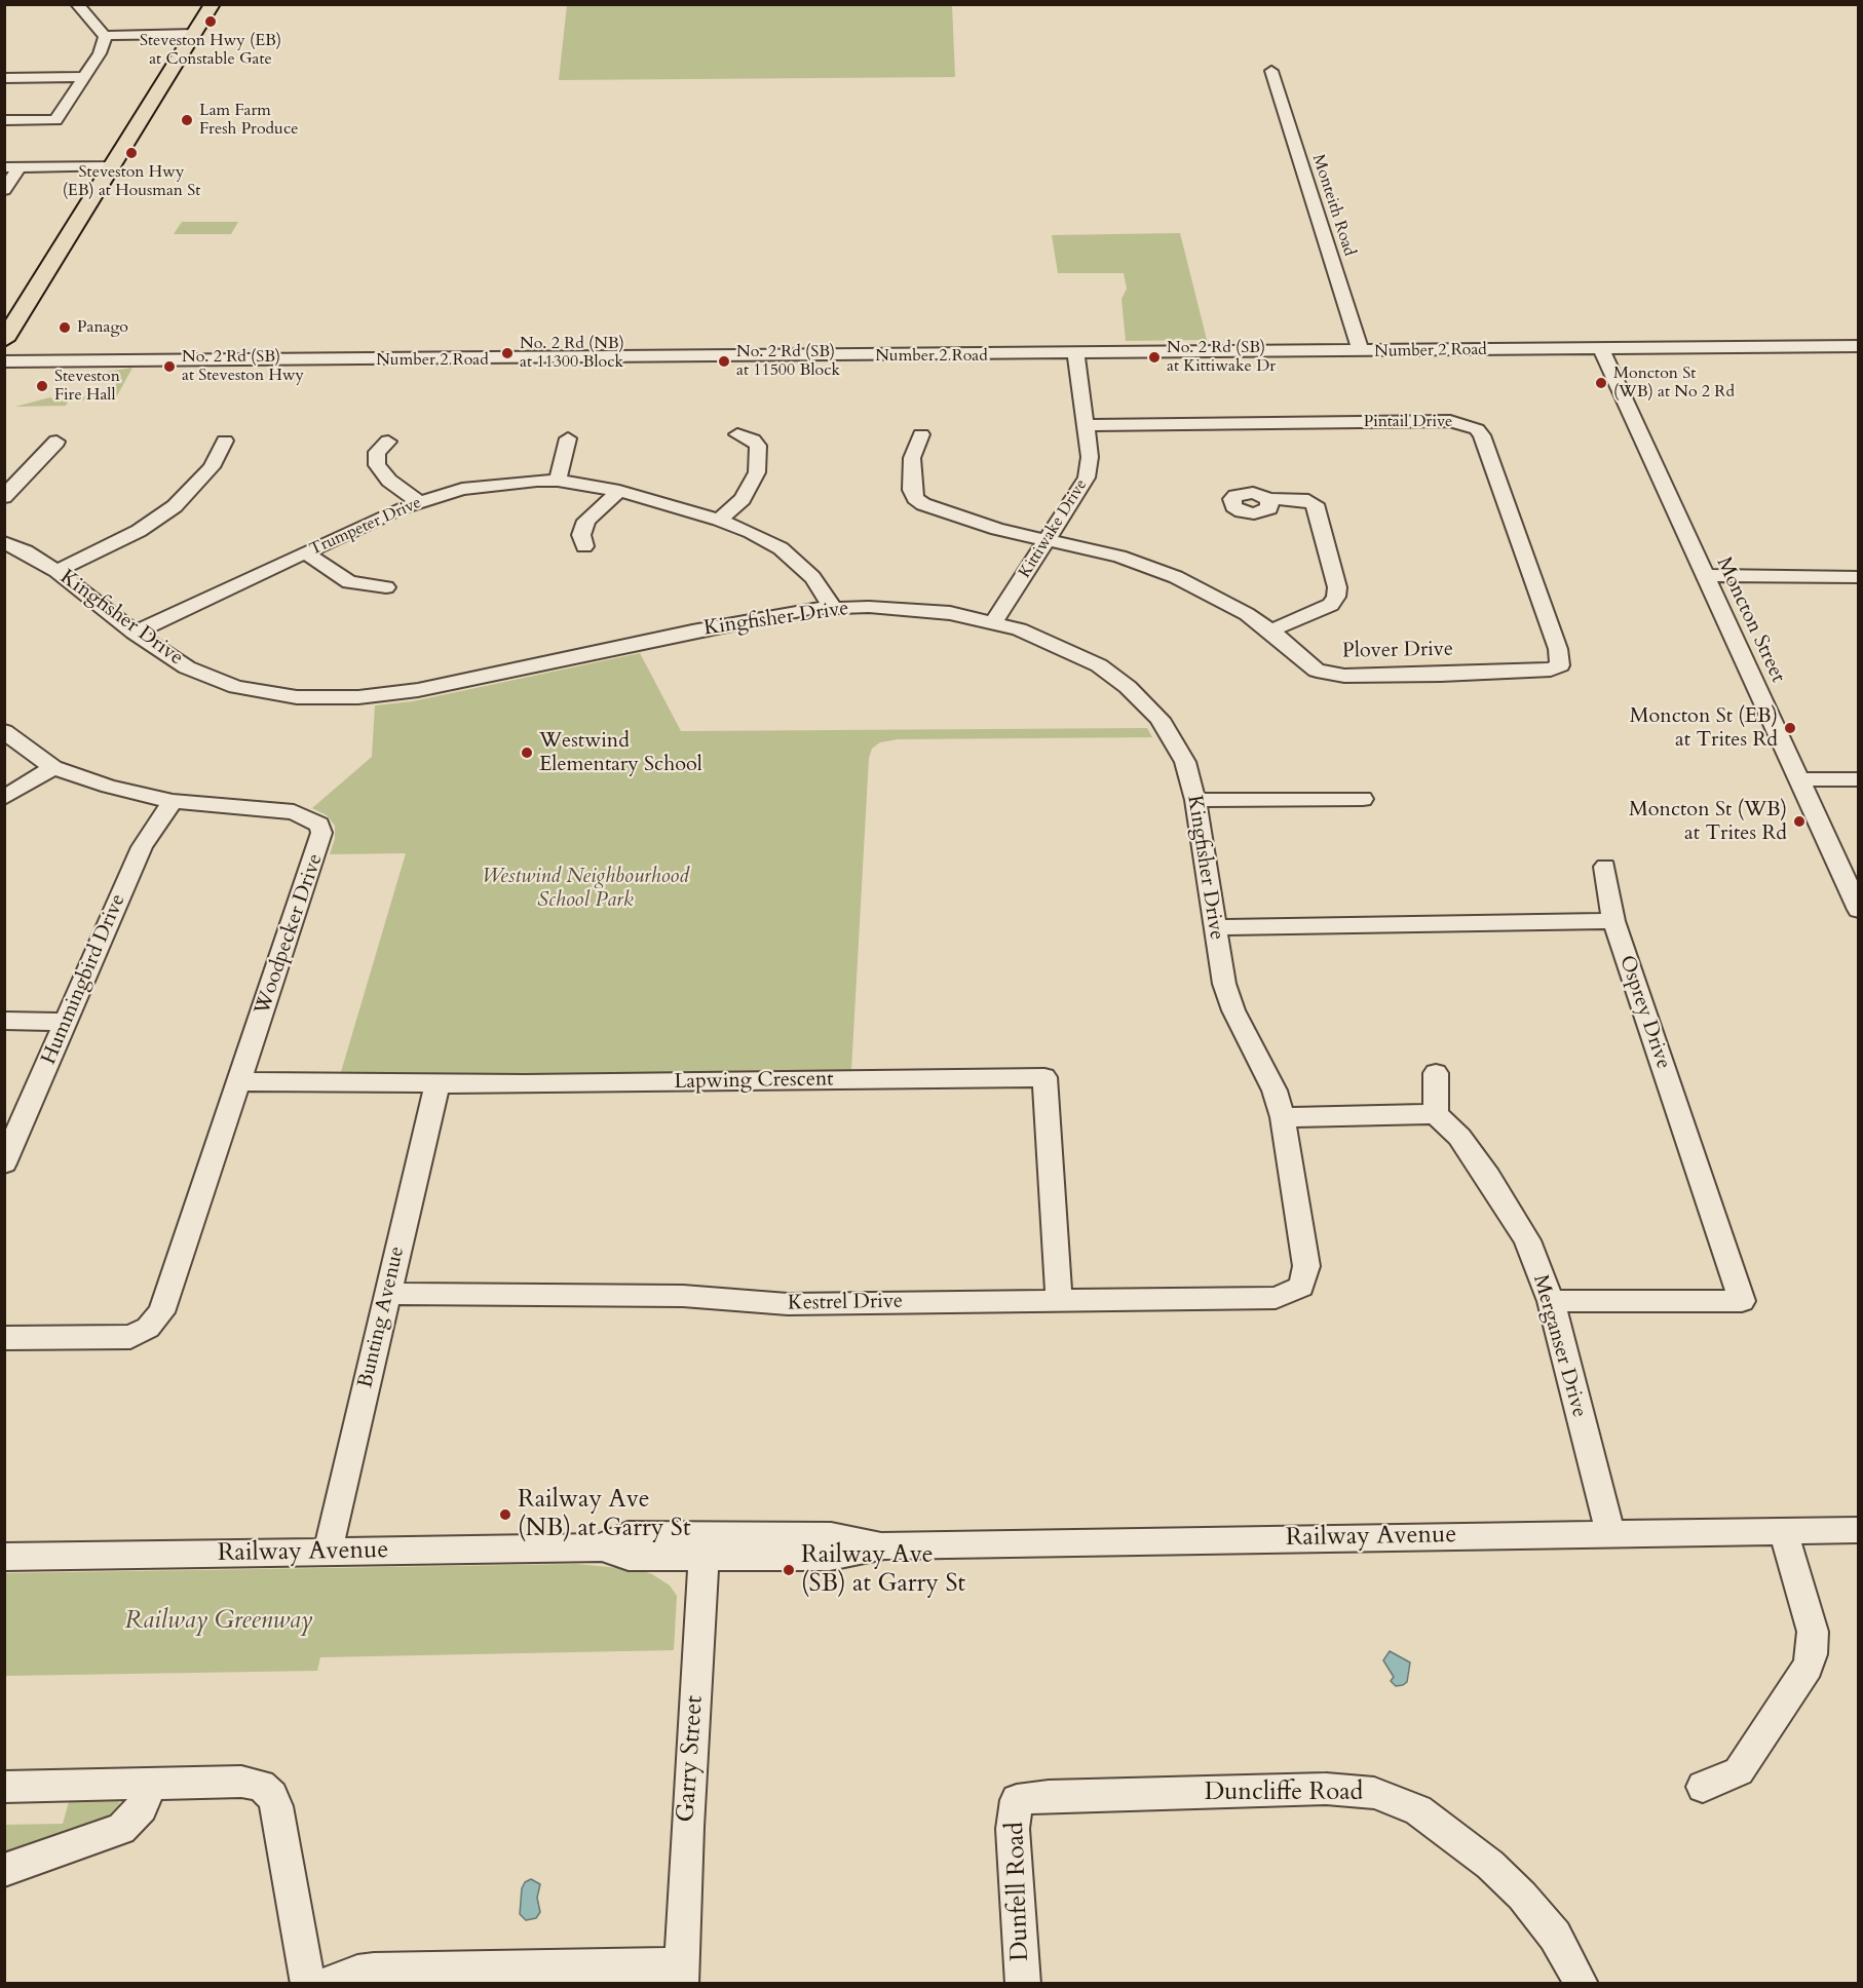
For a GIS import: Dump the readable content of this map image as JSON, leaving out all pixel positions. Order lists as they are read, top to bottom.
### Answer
{
  "streets": {
    "street": [
      "Monteith Road",
      "Number 2 Road",
      "Pintail Drive",
      "Trumpeter Drive",
      "Kittiwake Drive",
      "Kingfisher Drive",
      "Moncton Street",
      "Plover Drive",
      "Woodpecker Drive",
      "Hummingbird Drive",
      "Osprey Drive",
      "Lapwing Crescent",
      "Kestrel Drive",
      "Bunting Avenue",
      "Merganser Drive",
      "Railway Avenue",
      "Garry Street",
      "Duncliffe Road",
      "Dunfell Road"
    ]
  },
  "crossings": [
    ["Monteith Road", "Number 2 Road"],
    ["Number 2 Road", "Kittiwake Drive"],
    ["Number 2 Road", "Moncton Street"],
    ["Pintail Drive", "Kittiwake Drive"],
    ["Pintail Drive", "Plover Drive"],
    ["Trumpeter Drive", "Kingfisher Drive"],
    ["Kittiwake Drive", "Kingfisher Drive"],
    ["Kittiwake Drive", "Plover Drive"],
    ["Kingfisher Drive", "Kestrel Drive"],
    ["Woodpecker Drive", "Hummingbird Drive"],
    ["Woodpecker Drive", "Lapwing Crescent"],
    ["Osprey Drive", "Merganser Drive"],
    ["Lapwing Crescent", "Kestrel Drive"],
    ["Lapwing Crescent", "Bunting Avenue"],
    ["Kestrel Drive", "Bunting Avenue"],
    ["Bunting Avenue", "Railway Avenue"],
    ["Merganser Drive", "Railway Avenue"],
    ["Railway Avenue", "Garry Street"],
    ["Duncliffe Road", "Dunfell Road"]
  ],
  "parks": ["Westwind Neighbourhood School Park", "Railway Greenway"],
  "places": [
    "Steveston Hwy (EB) at Constable Gate",
    "Lam Farm Fresh Produce",
    "Steveston Hwy (EB) at Housman St",
    "Panago",
    "No. 2 Rd (NB) at 11300 Block",
    "No. 2 Rd (SB) at Kittiwake Dr",
    "No. 2 Rd (SB) at 11500 Block",
    "No. 2 Rd (SB) at Steveston Hwy",
    "Moncton St (WB) at No 2 Rd",
    "Steveston Fire Hall",
    "Moncton St (EB) at Trites Rd",
    "Westwind Elementary School",
    "Moncton St (WB) at Trites Rd",
    "Railway Ave (NB) at Garry St",
    "Railway Ave (SB) at Garry St"
  ]
}
